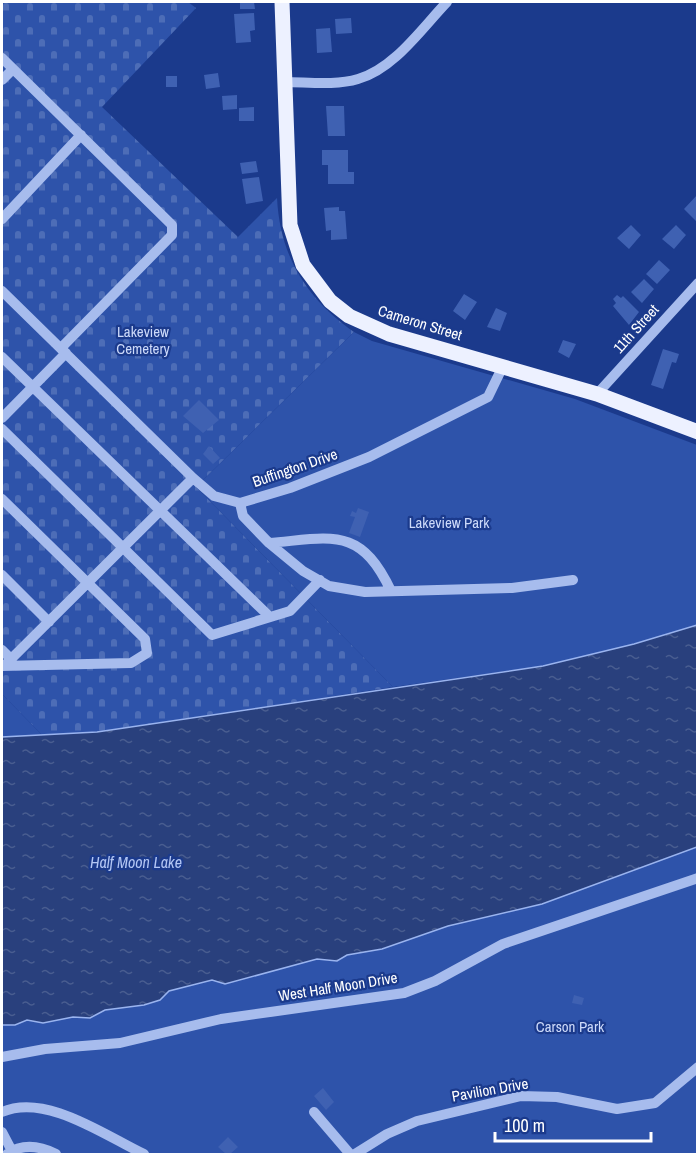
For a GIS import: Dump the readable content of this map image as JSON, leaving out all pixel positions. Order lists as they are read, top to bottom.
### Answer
{
  "streets": {
    "main road": ["Cameron Street"],
    "street": [
      "11th Street",
      "Buffington Drive",
      "West Half Moon Drive",
      "Pavilion Drive"
    ]
  },
  "crossings": [
    ["Cameron Street", "11th Street"],
    ["Cameron Street", "Buffington Drive"]
  ],
  "water": ["Half Moon Lake"],
  "parks": ["Lakeview Cemetery", "Lakeview Park", "Carson Park"],
  "scale_bar": "100 m"
}
